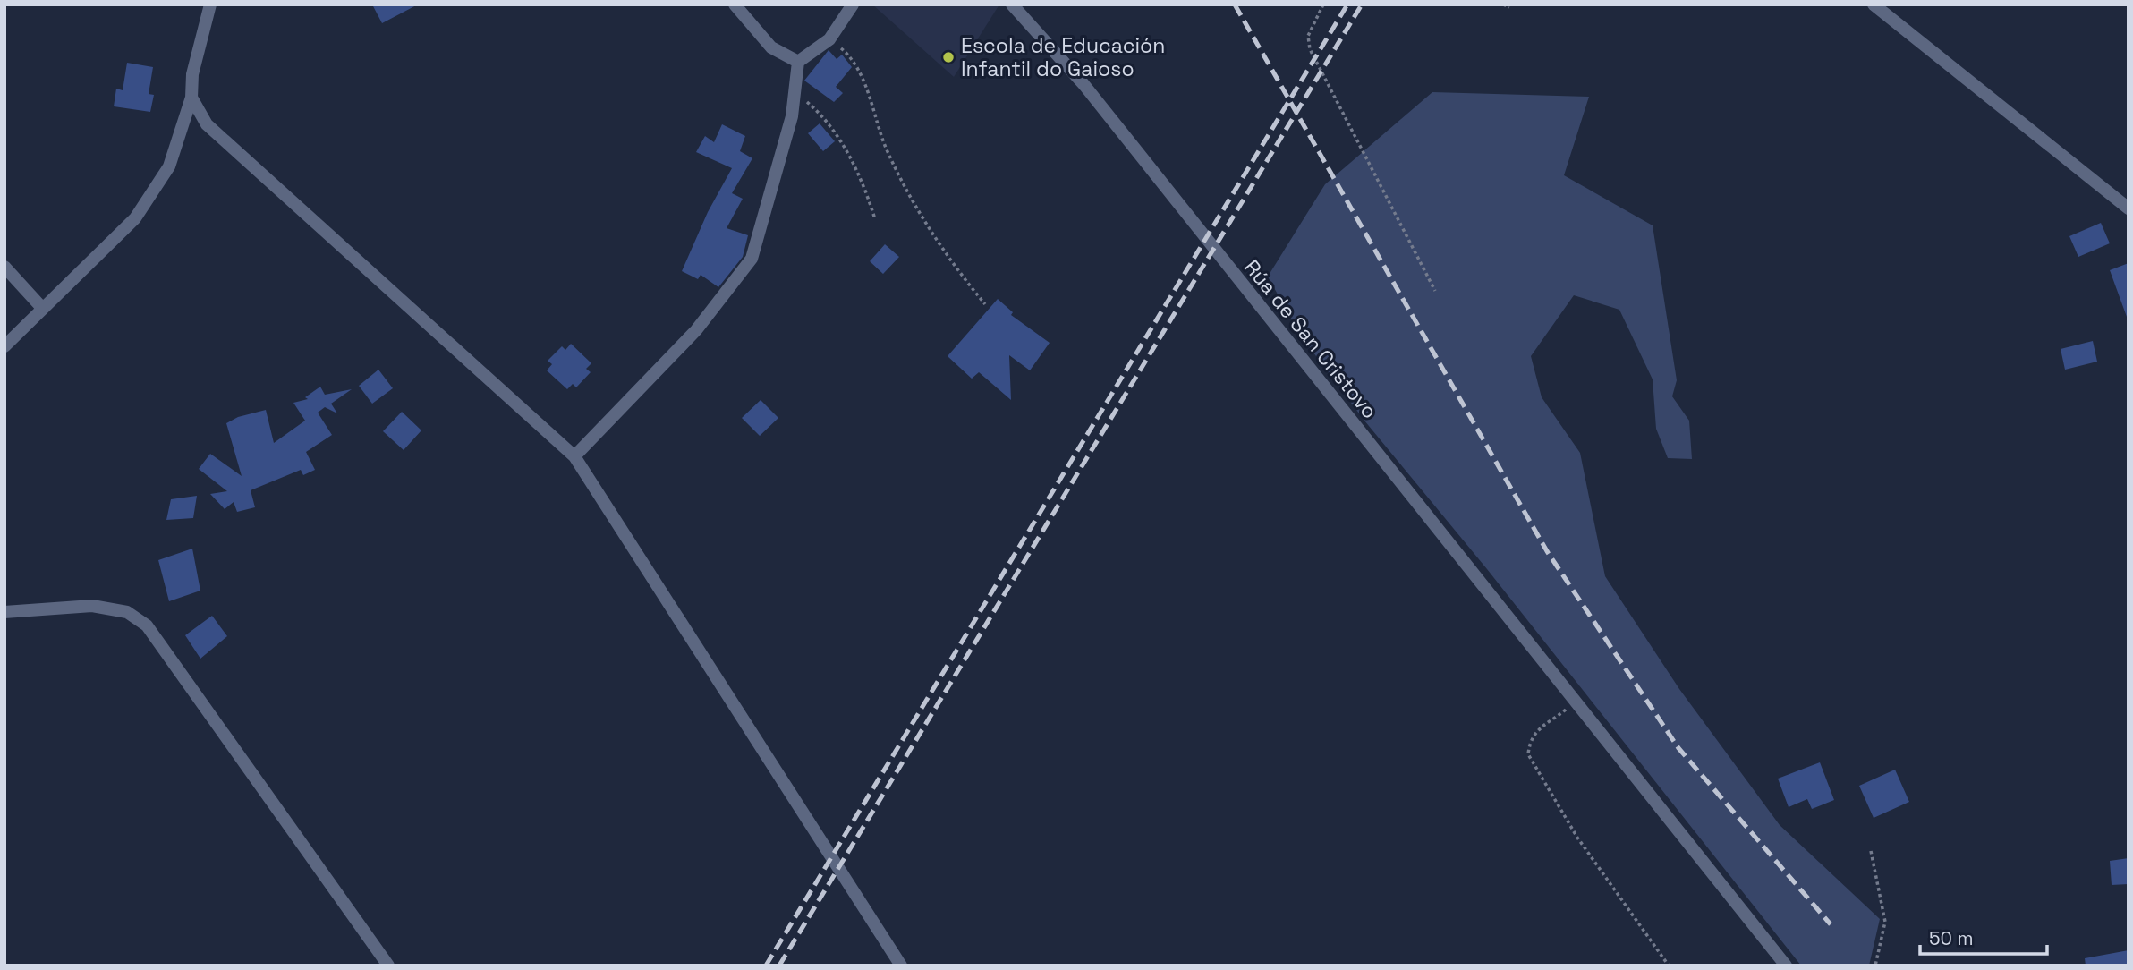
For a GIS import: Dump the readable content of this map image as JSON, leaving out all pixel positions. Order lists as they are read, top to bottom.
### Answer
{
  "streets": {
    "street": ["Rúa de San Cristovo"]
  },
  "places": ["Escola de Educación Infantil do Gaioso"],
  "scale_bar": "50 m"
}
